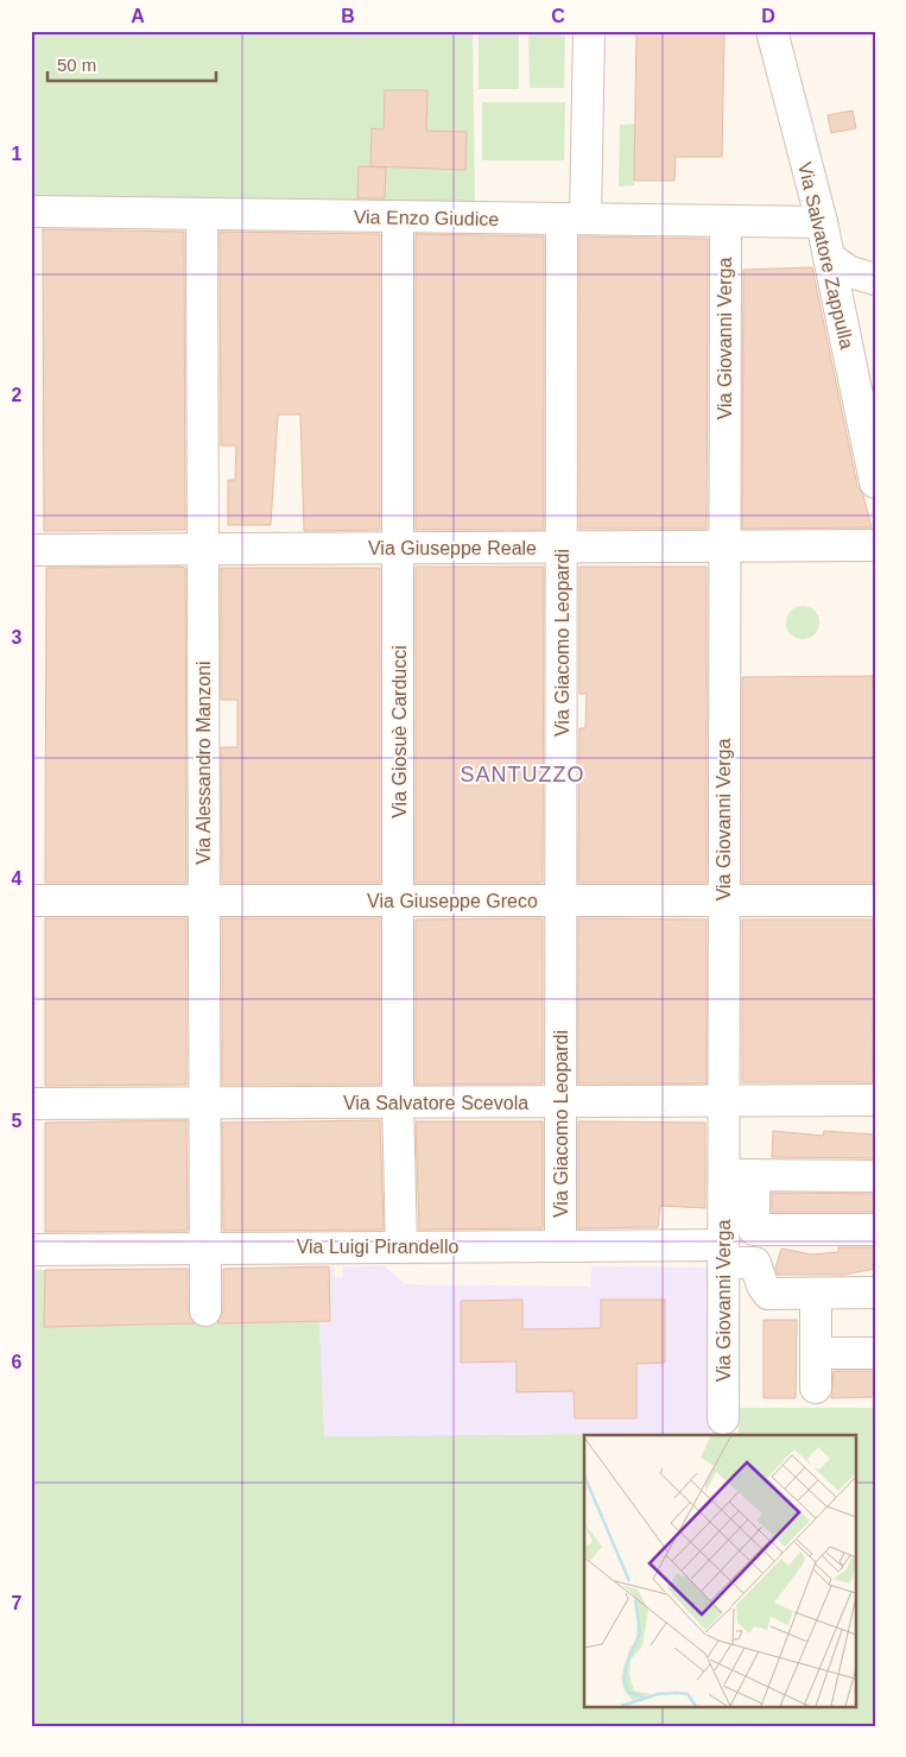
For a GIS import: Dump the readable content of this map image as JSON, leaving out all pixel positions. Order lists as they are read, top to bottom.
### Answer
{
  "streets": {
    "street": [
      "Via Enzo Giudice",
      "Via Salvatore Zappulla",
      "Via Giovanni Verga",
      "Via Giuseppe Reale",
      "Via Giacomo Leopardi",
      "Via Giosuè Carducci",
      "Via Alessandro Manzoni",
      "Via Giuseppe Greco",
      "Via Salvatore Scevola",
      "Via Luigi Pirandello"
    ]
  },
  "crossings": [
    ["Via Enzo Giudice", "Via Salvatore Zappulla"],
    ["Via Enzo Giudice", "Via Giovanni Verga"],
    ["Via Enzo Giudice", "Via Giacomo Leopardi"],
    ["Via Enzo Giudice", "Via Giosuè Carducci"],
    ["Via Enzo Giudice", "Via Alessandro Manzoni"],
    ["Via Giovanni Verga", "Via Giuseppe Reale"],
    ["Via Giovanni Verga", "Via Giuseppe Greco"],
    ["Via Giovanni Verga", "Via Salvatore Scevola"],
    ["Via Giovanni Verga", "Via Luigi Pirandello"],
    ["Via Giuseppe Reale", "Via Giacomo Leopardi"],
    ["Via Giuseppe Reale", "Via Giosuè Carducci"],
    ["Via Giuseppe Reale", "Via Alessandro Manzoni"],
    ["Via Giacomo Leopardi", "Via Giuseppe Greco"],
    ["Via Giacomo Leopardi", "Via Salvatore Scevola"],
    ["Via Giacomo Leopardi", "Via Luigi Pirandello"],
    ["Via Giosuè Carducci", "Via Giuseppe Greco"],
    ["Via Giosuè Carducci", "Via Salvatore Scevola"],
    ["Via Giosuè Carducci", "Via Luigi Pirandello"],
    ["Via Alessandro Manzoni", "Via Giuseppe Greco"],
    ["Via Alessandro Manzoni", "Via Salvatore Scevola"],
    ["Via Alessandro Manzoni", "Via Luigi Pirandello"]
  ],
  "districts": ["SANTUZZO"],
  "scale_bar": "50 m",
  "grid": {
    "columns": [
      "A",
      "B",
      "C",
      "D"
    ],
    "rows": [
      "1",
      "2",
      "3",
      "4",
      "5",
      "6",
      "7"
    ]
  }
}
